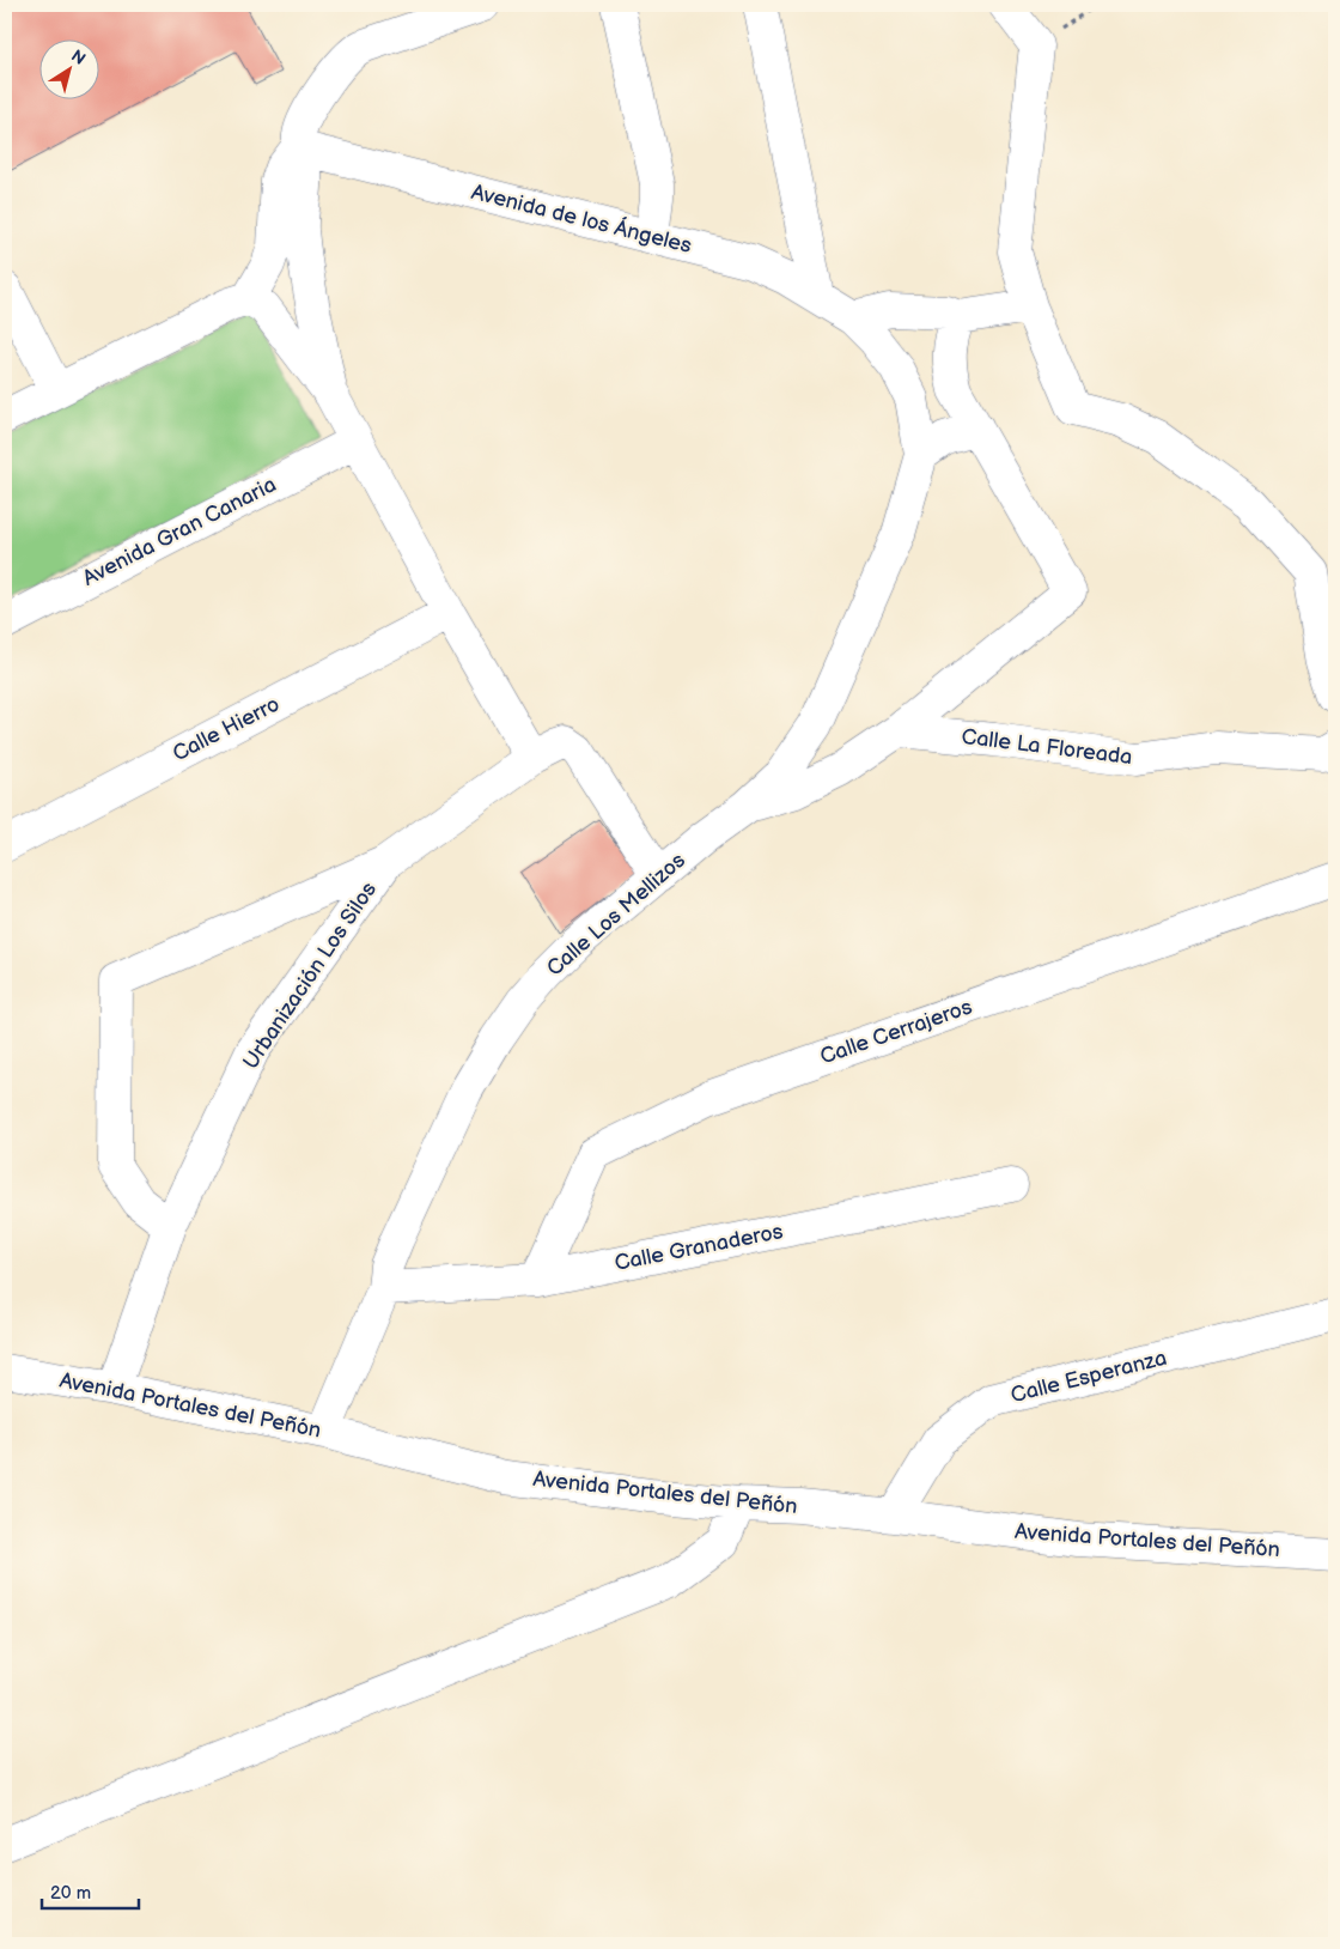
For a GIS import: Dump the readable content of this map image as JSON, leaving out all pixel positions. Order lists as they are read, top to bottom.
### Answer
{
  "streets": {
    "street": [
      "Avenida de los Ángeles",
      "Avenida Gran Canaria",
      "Calle Hierro",
      "Calle La Floreada",
      "Calle Los Mellizos",
      "Urbanización Los Silos",
      "Calle Cerrajeros",
      "Calle Granaderos",
      "Calle Esperanza",
      "Avenida Portales del Peñón"
    ]
  },
  "crossings": [
    ["Avenida de los Ángeles", "Calle Los Mellizos"],
    ["Calle Los Mellizos", "Urbanización Los Silos"],
    ["Calle Los Mellizos", "Calle Granaderos"],
    ["Calle Los Mellizos", "Avenida Portales del Peñón"],
    ["Urbanización Los Silos", "Avenida Portales del Peñón"],
    ["Calle Cerrajeros", "Calle Granaderos"],
    ["Calle Esperanza", "Avenida Portales del Peñón"]
  ],
  "scale_bar": "20 m",
  "north": "top right"
}
